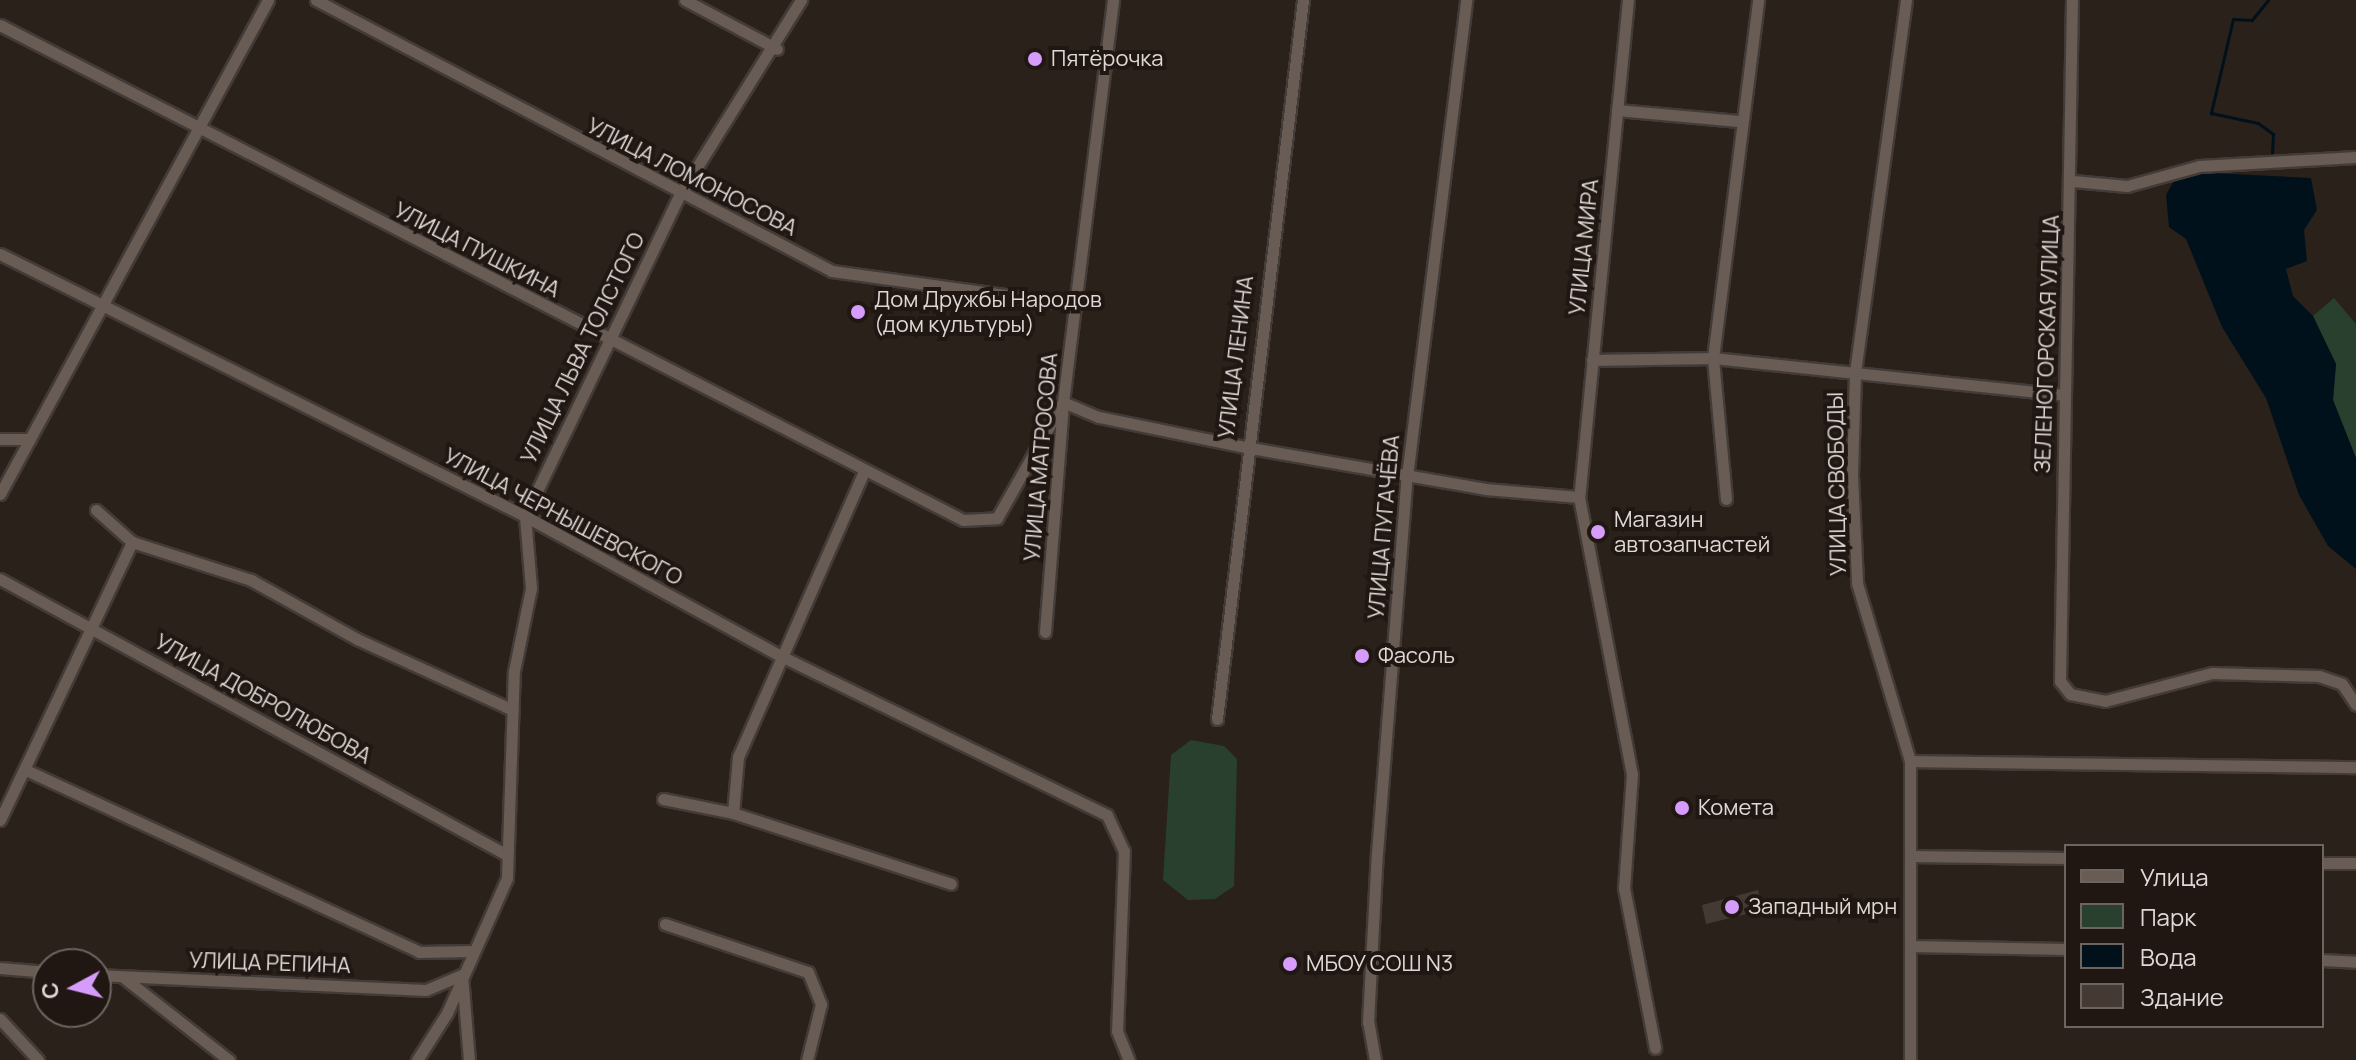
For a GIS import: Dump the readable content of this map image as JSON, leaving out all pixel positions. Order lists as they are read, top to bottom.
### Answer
{
  "streets": {
    "street": [
      "УЛИЦА ЛОМОНОСОВА",
      "УЛИЦА МИРА",
      "УЛИЦА ПУШКИНА",
      "ЗЕЛЕНОГОРСКАЯ УЛИЦА",
      "УЛИЦА ЛЬВА ТОЛСТОГО",
      "УЛИЦА ЛЕНИНА",
      "УЛИЦА МАТРОСОВА",
      "УЛИЦА СВОБОДЫ",
      "УЛИЦА ЧЕРНЫШЕВСКОГО",
      "УЛИЦА ПУГАЧЁВА",
      "УЛИЦА ДОБРОЛЮБОВА",
      "УЛИЦА РЕПИНА"
    ]
  },
  "crossings": [
    ["УЛИЦА ЛОМОНОСОВА", "УЛИЦА ЛЬВА ТОЛСТОГО"],
    ["УЛИЦА ЛОМОНОСОВА", "УЛИЦА МАТРОСОВА"],
    ["УЛИЦА ПУШКИНА", "УЛИЦА ЛЬВА ТОЛСТОГО"],
    ["УЛИЦА ПУШКИНА", "УЛИЦА МАТРОСОВА"],
    ["УЛИЦА ЛЬВА ТОЛСТОГО", "УЛИЦА ЧЕРНЫШЕВСКОГО"],
    ["УЛИЦА ЛЬВА ТОЛСТОГО", "УЛИЦА ДОБРОЛЮБОВА"],
    ["УЛИЦА ЛЬВА ТОЛСТОГО", "УЛИЦА РЕПИНА"]
  ],
  "places": [
    "Пятёрочка",
    "Дом Дружбы Народов (дом культуры)",
    "Магазин автозапчастей",
    "Фасоль",
    "Комета",
    "Западный мрн",
    "МБОУ СОШ N3"
  ],
  "legend": [
    "Улица",
    "Парк",
    "Вода",
    "Здание"
  ],
  "north": "left"
}
